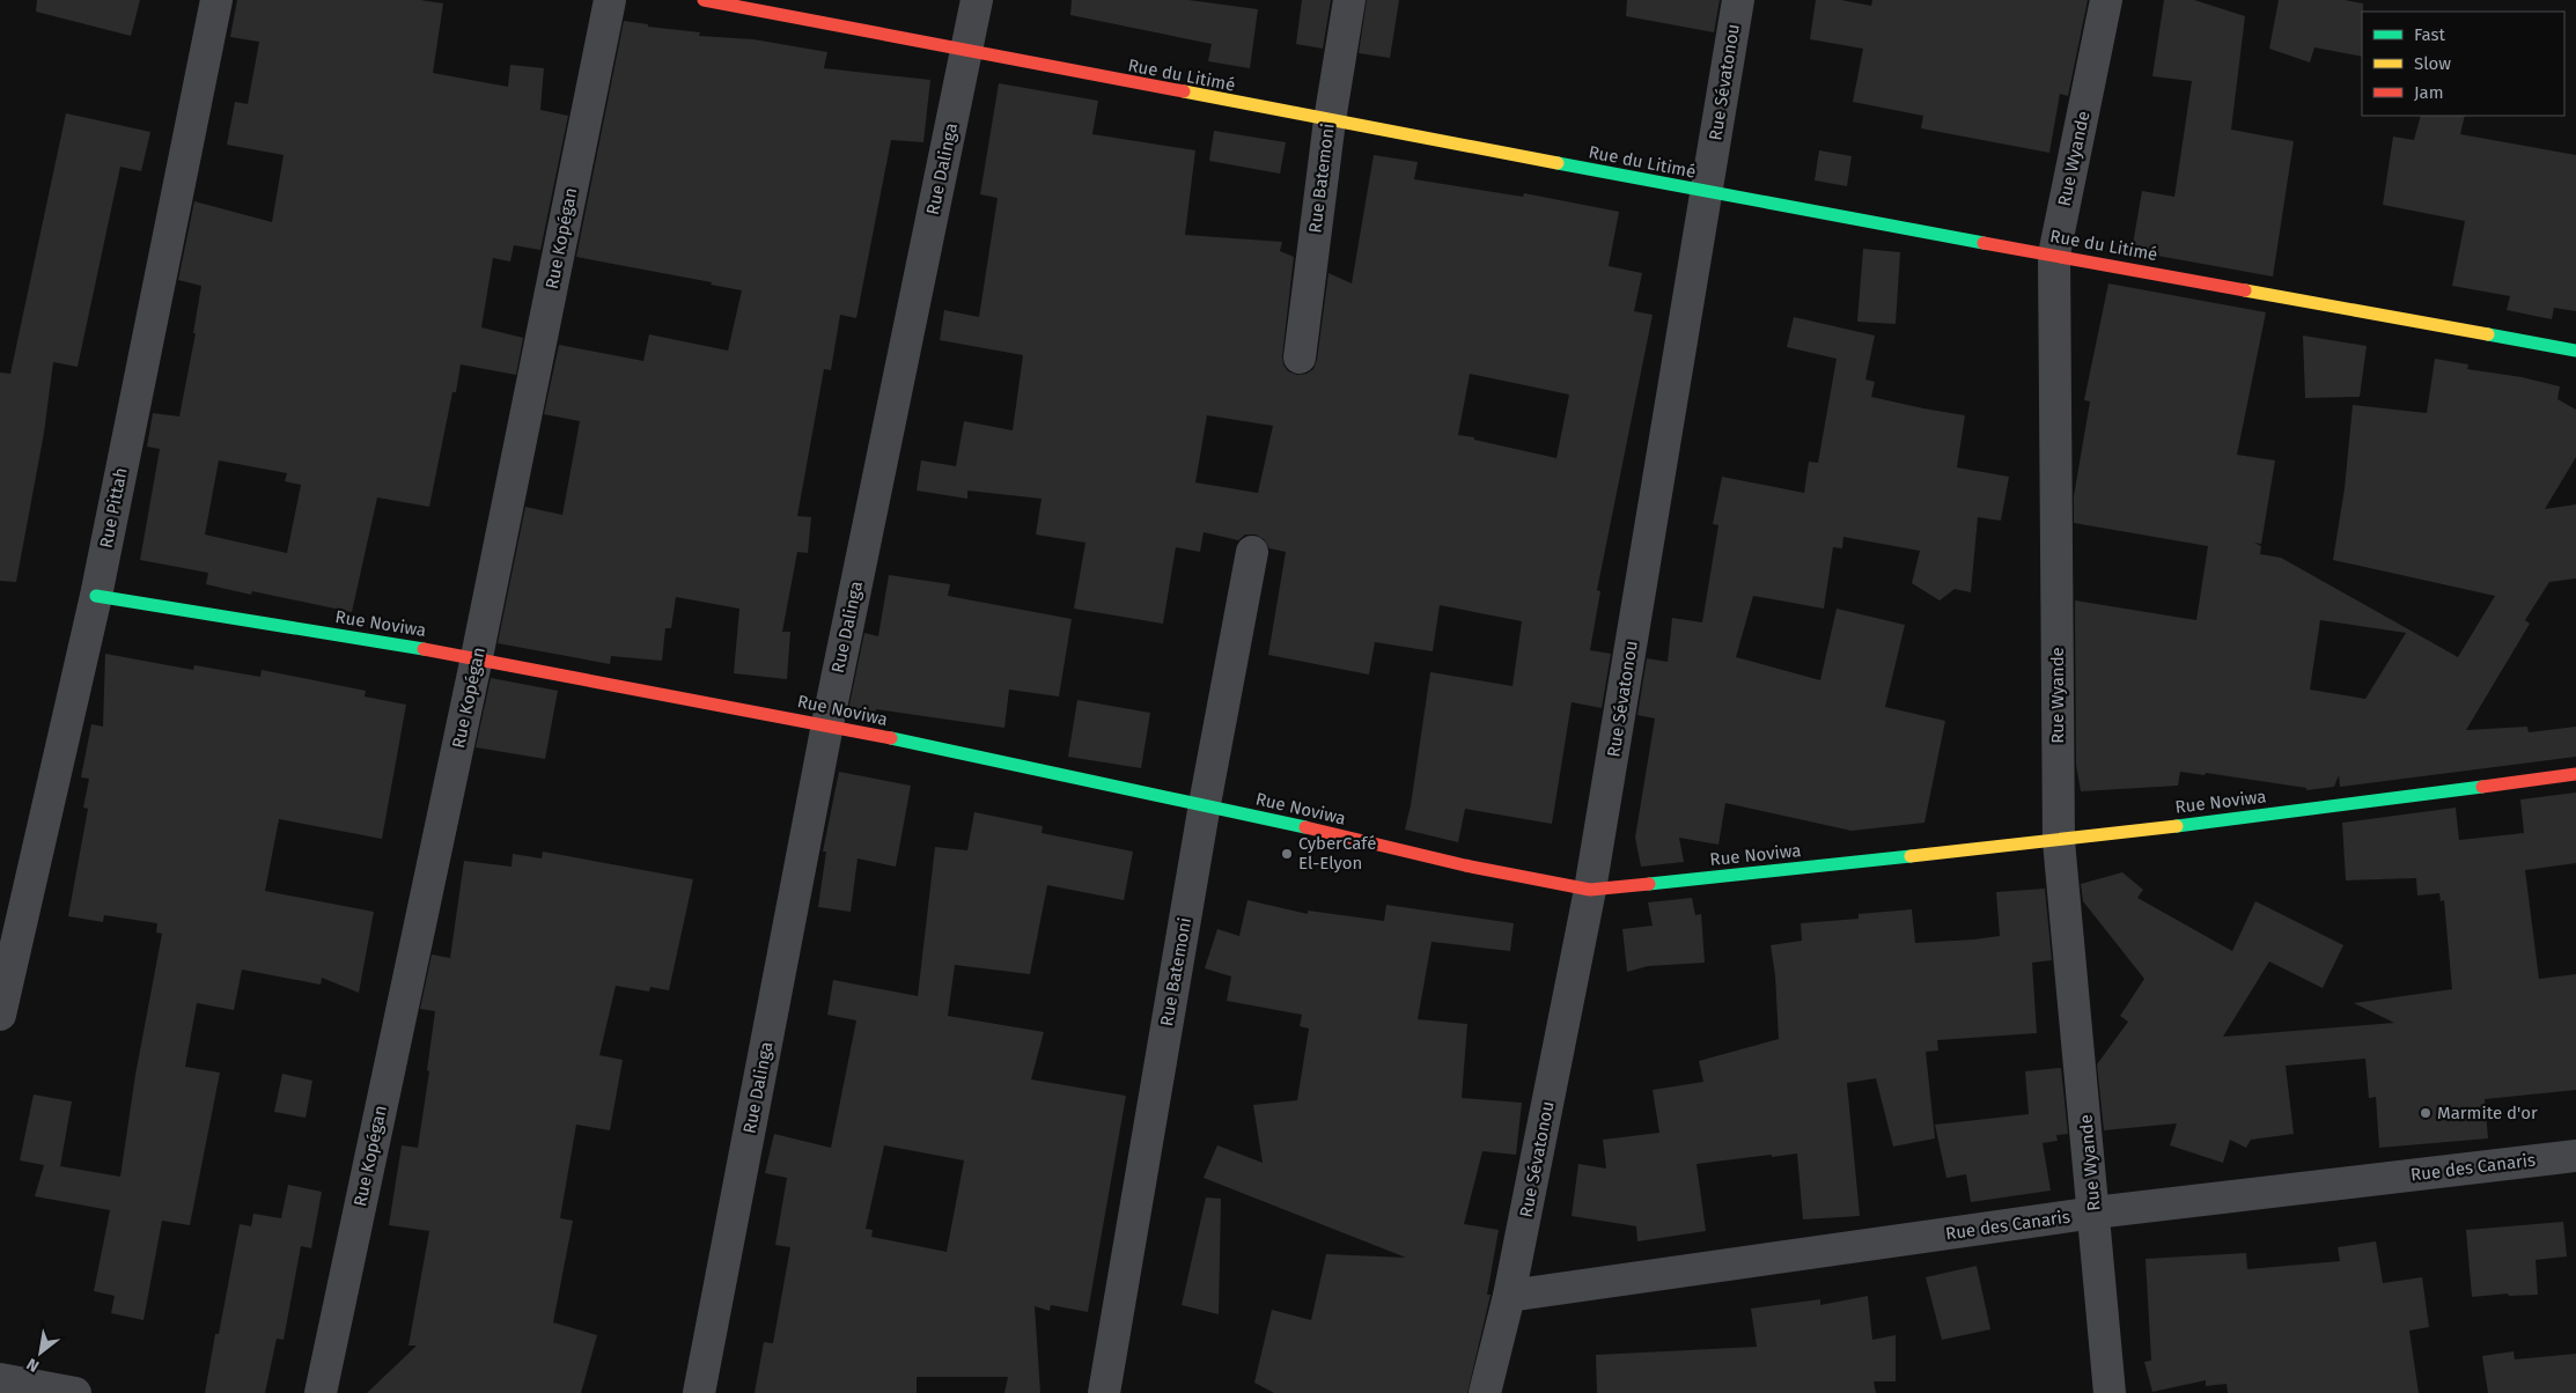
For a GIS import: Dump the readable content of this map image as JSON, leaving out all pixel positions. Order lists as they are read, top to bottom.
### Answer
{
  "streets": {
    "street": [
      "Rue du Litimé",
      "Rue Sévatonou",
      "Rue Wyande",
      "Rue Dalinga",
      "Rue Batemoni",
      "Rue Kopégan",
      "Rue Pittah",
      "Rue Noviwa",
      "Rue des Canaris"
    ]
  },
  "crossings": [
    ["Rue du Litimé", "Rue Sévatonou"],
    ["Rue du Litimé", "Rue Wyande"],
    ["Rue du Litimé", "Rue Dalinga"],
    ["Rue du Litimé", "Rue Batemoni"],
    ["Rue Sévatonou", "Rue Noviwa"],
    ["Rue Sévatonou", "Rue des Canaris"],
    ["Rue Wyande", "Rue Noviwa"],
    ["Rue Wyande", "Rue des Canaris"],
    ["Rue Dalinga", "Rue Noviwa"],
    ["Rue Batemoni", "Rue Noviwa"],
    ["Rue Kopégan", "Rue Noviwa"],
    ["Rue Pittah", "Rue Noviwa"]
  ],
  "places": ["CyberCafé El-Elyon", "Marmite d'or"],
  "legend": ["Fast", "Slow", "Jam"],
  "north": "bottom left"
}
